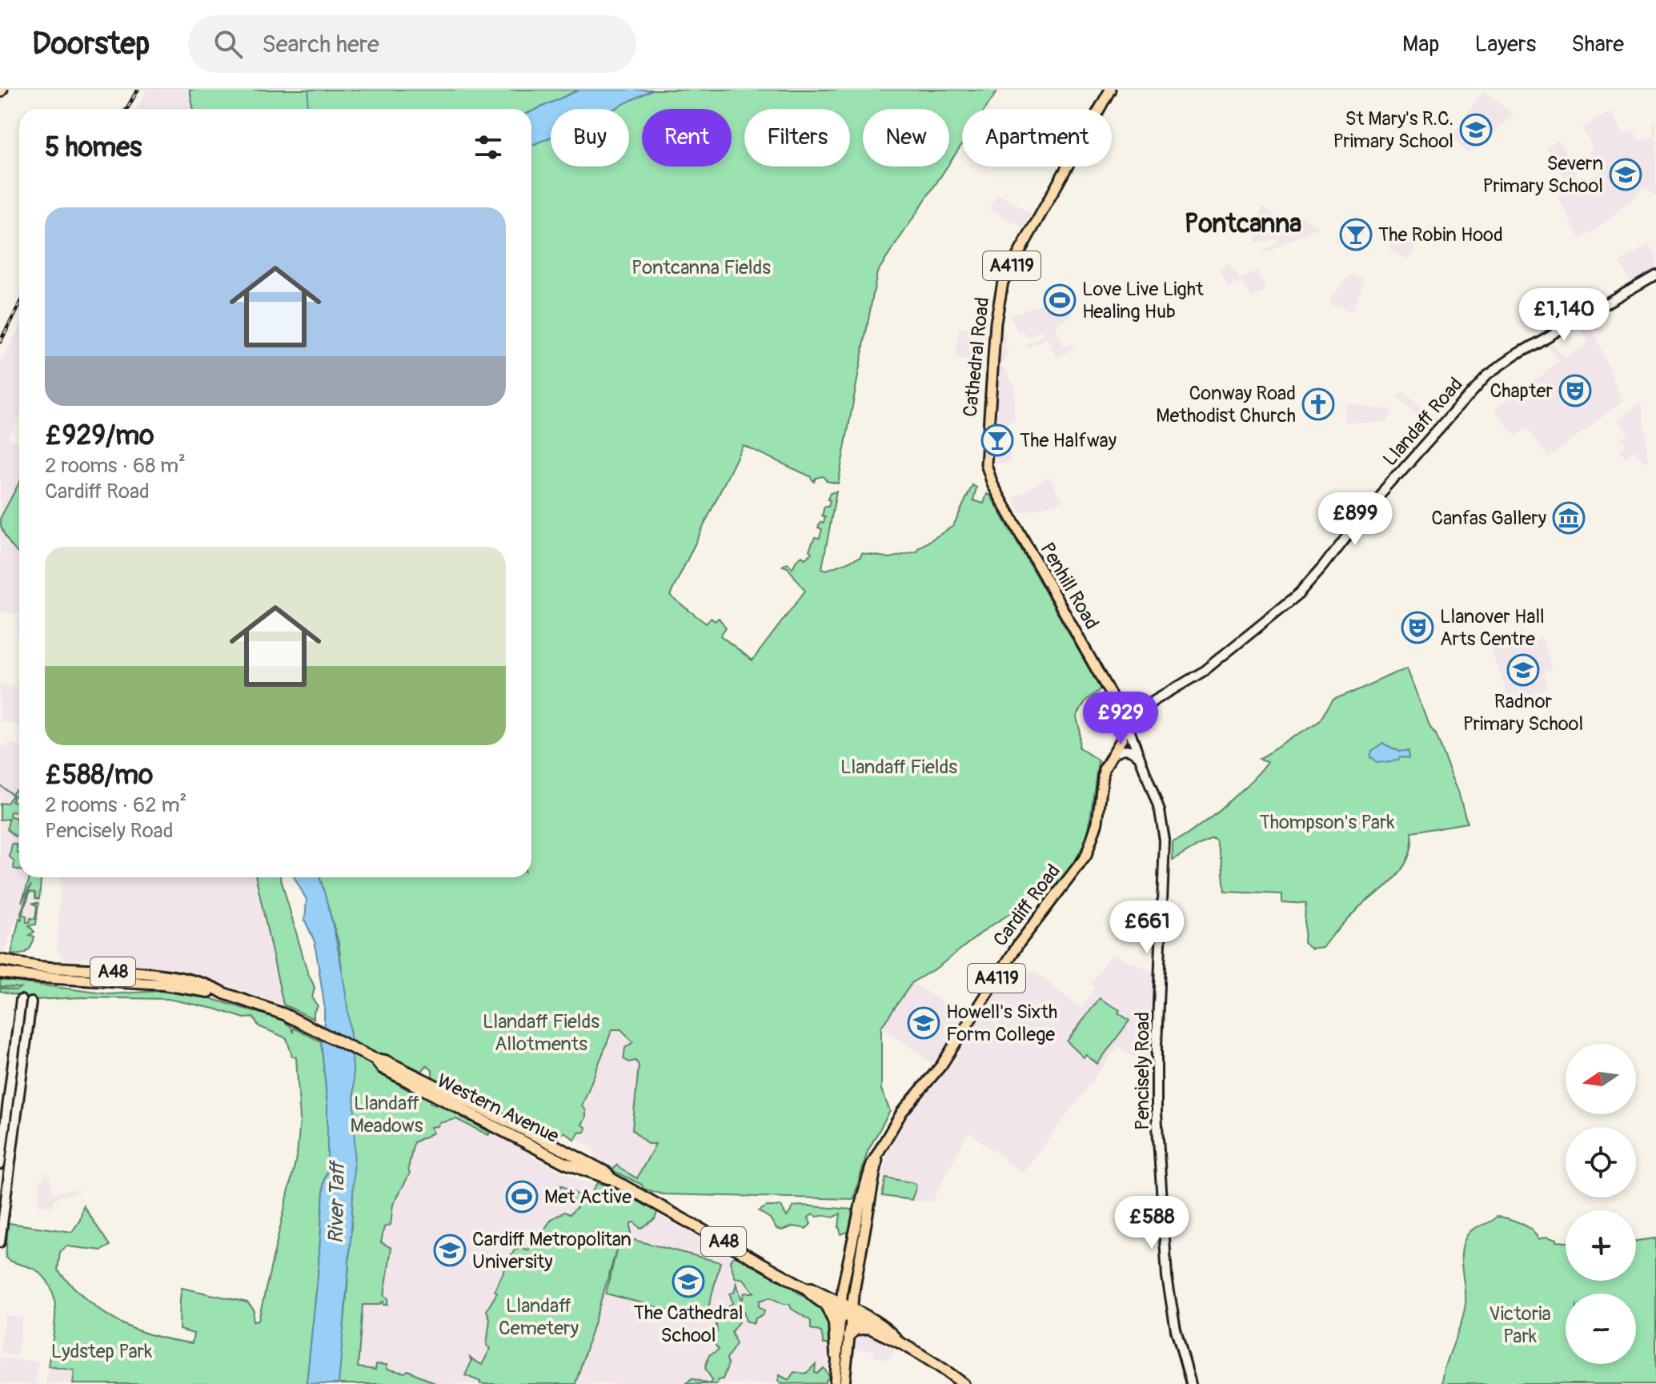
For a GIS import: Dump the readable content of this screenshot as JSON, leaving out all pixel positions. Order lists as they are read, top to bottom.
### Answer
{
  "streets": {
    "highway": ["A48", "Western Avenue"],
    "main road": [
      "A4119",
      "Cathedral Road",
      "Llandaff Road",
      "Penhill Road",
      "Cardiff Road",
      "Pencisely Road"
    ]
  },
  "crossings": [
    ["Cathedral Road", "Penhill Road"],
    ["Llandaff Road", "Penhill Road"],
    ["Llandaff Road", "Cardiff Road"],
    ["Llandaff Road", "Pencisely Road"],
    ["Penhill Road", "Cardiff Road"],
    ["Penhill Road", "Pencisely Road"],
    ["Cardiff Road", "Pencisely Road"],
    ["Cardiff Road", "Western Avenue"]
  ],
  "districts": ["Pontcanna"],
  "water": ["River Taff"],
  "parks": [
    "Pontcanna Fields",
    "Llandaff Fields",
    "Thompson's Park",
    "Llandaff Fields Allotments",
    "Llandaff Meadows",
    "Llandaff Cemetery",
    "Victoria Park",
    "Lydstep Park"
  ],
  "places": {
    "school or university": [
      "St Mary's R.C. Primary School",
      "Severn Primary School",
      "Radnor Primary School",
      "Howell's Sixth Form College",
      "Cardiff Metropolitan University",
      "The Cathedral School"
    ],
    "bar": ["The Robin Hood", "The Halfway"],
    "sports": ["Love Live Light Healing Hub", "Met Active"],
    "theatre": ["Chapter", "Llanover Hall Arts Centre"],
    "church": ["Conway Road Methodist Church"],
    "museum": ["Canfas Gallery"]
  },
  "north": "left",
  "page": {
    "header": "Doorstep",
    "search": "Search here",
    "nav": ["Map", "Layers", "Share"],
    "chip": [
      "Buy",
      "Rent",
      "Filters",
      "New",
      "Apartment"
    ],
    "heading": "5 homes",
    "list": [
      {
        "name": "£929/mo",
        "note": "2 rooms · 68 m² · Cardiff Road"
      },
      {
        "name": "£588/mo",
        "note": "2 rooms · 62 m² · Pencisely Road"
      }
    ],
    "price": [
      "£1,140",
      "£899",
      "£929",
      "£661",
      "£588"
    ],
    "map_buttons": ["+", "−"]
  }
}
